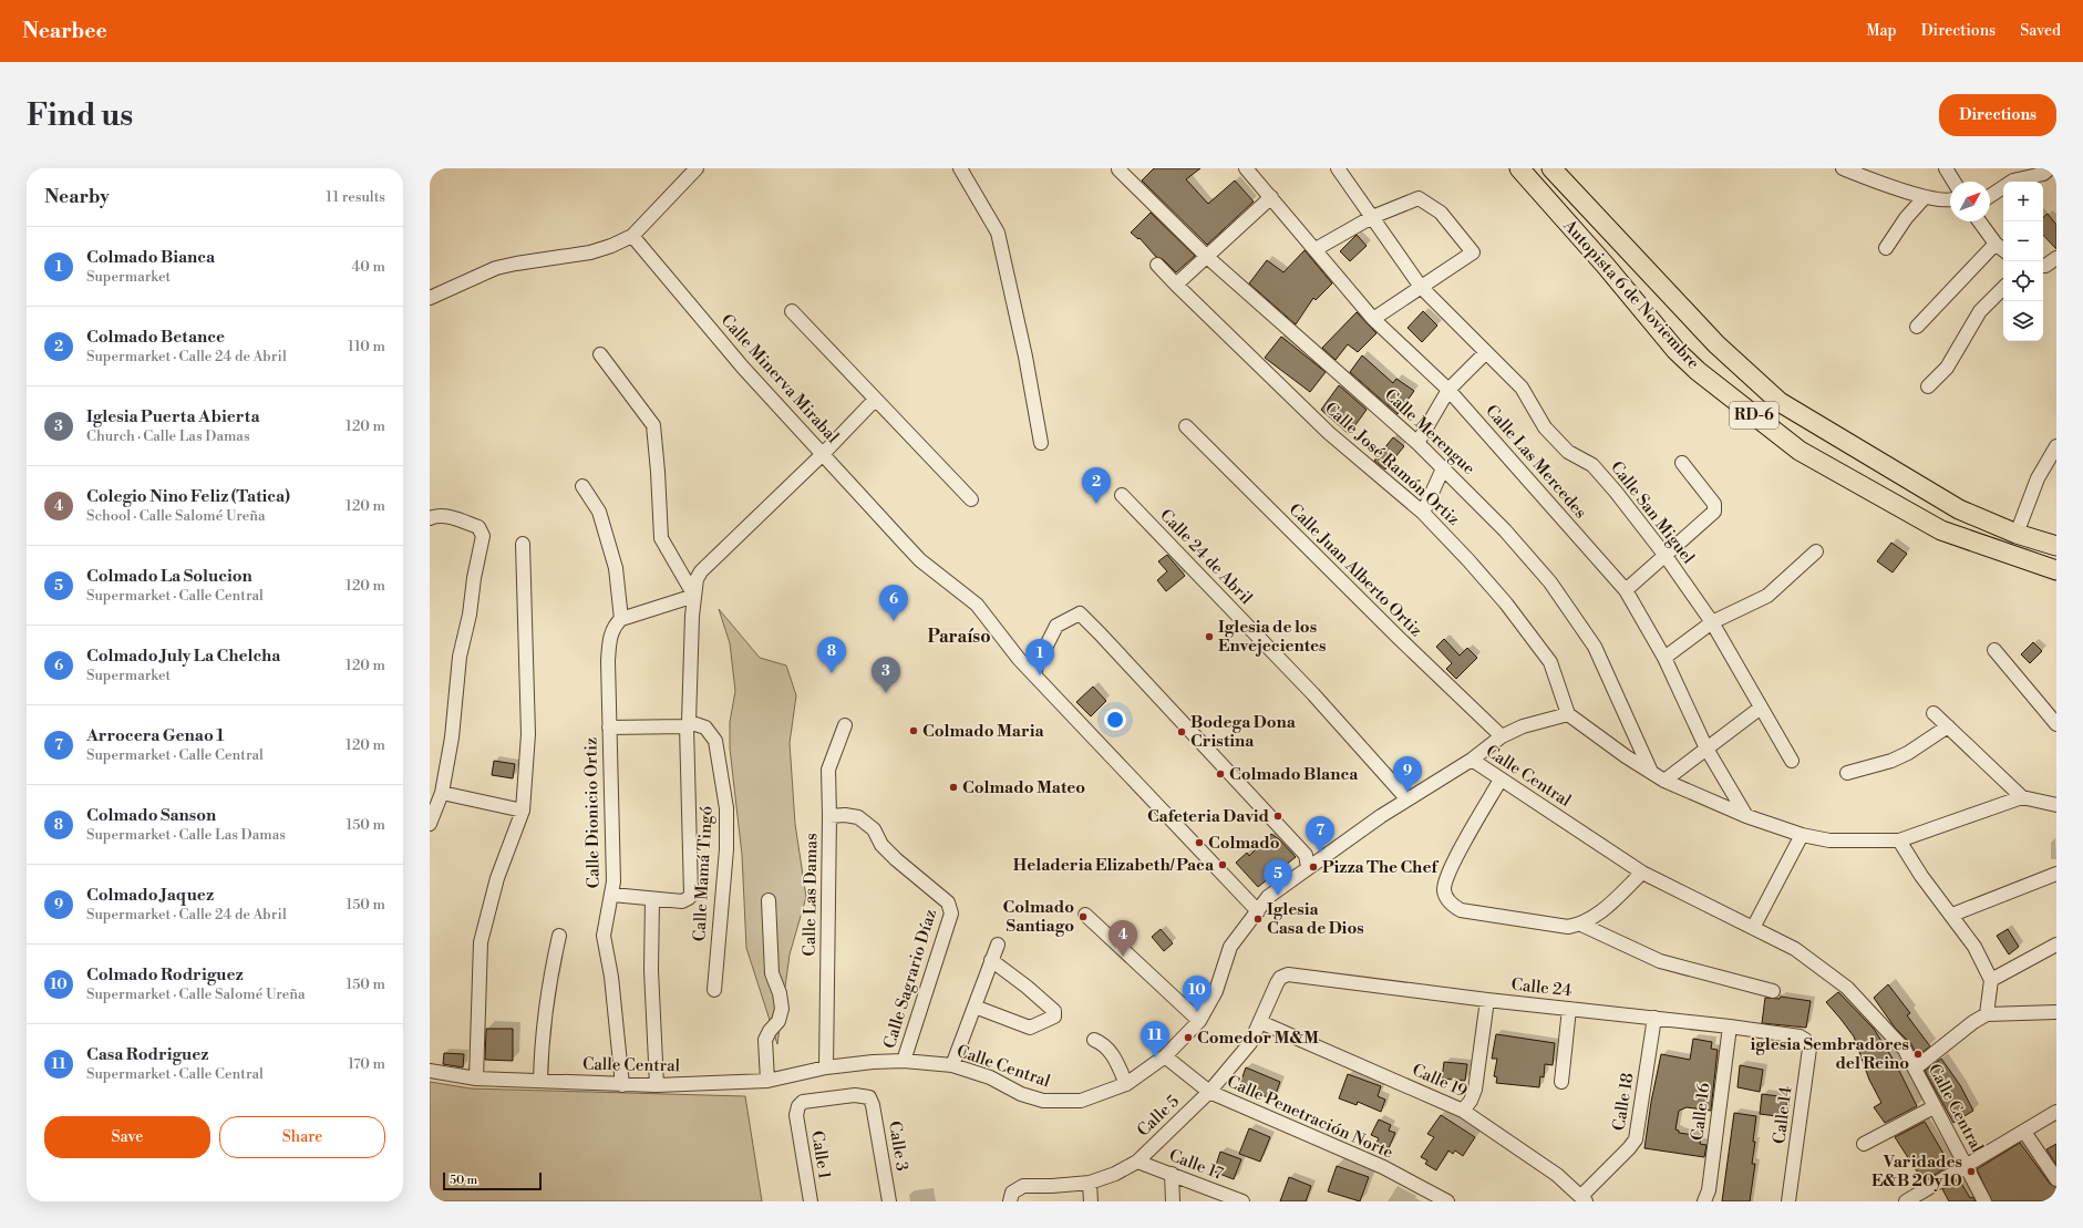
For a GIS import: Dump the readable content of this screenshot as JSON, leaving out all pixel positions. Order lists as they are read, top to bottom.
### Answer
{
  "streets": {
    "highway": ["Autopista 6 de Noviembre", "RD-6"],
    "street": [
      "Calle Minerva Mirabal",
      "Calle Merengue",
      "Calle Las Mercedes",
      "Calle José Ramón Ortiz",
      "Calle San Miguel",
      "Calle 24 de Abril",
      "Calle Juan Alberto Ortiz",
      "Calle Central",
      "Calle Dionicio Ortiz",
      "Calle Mamá Tingó",
      "Calle Las Damas",
      "Calle Sagrario Díaz",
      "Calle 24",
      "Calle 19",
      "Calle 18",
      "Calle 16",
      "Calle 14",
      "Calle 5",
      "Calle Penetración Norte",
      "Calle 3",
      "Calle 1",
      "Calle 17"
    ]
  },
  "crossings": [
    ["Calle Minerva Mirabal", "Calle Central"],
    ["Calle 24 de Abril", "Calle Central"],
    ["Calle Central", "Calle Dionicio Ortiz"],
    ["Calle Central", "Calle Las Damas"],
    ["Calle Central", "Calle Sagrario Díaz"],
    ["Calle Central", "Calle Penetración Norte"],
    ["Calle Dionicio Ortiz", "Calle Mamá Tingó"],
    ["Calle Las Damas", "Calle Sagrario Díaz"],
    ["Calle 24", "Calle 18"],
    ["Calle 24", "Calle 16"],
    ["Calle 24", "Calle 14"],
    ["Calle 24", "Calle 5"],
    ["Calle 19", "Calle 18"],
    ["Calle 19", "Calle 5"],
    ["Calle 5", "Calle Penetración Norte"],
    ["Calle 5", "Calle 17"],
    ["Calle 3", "Calle 1"]
  ],
  "districts": ["Paraíso"],
  "places": [
    "Iglesia de los Envejecientes",
    "Colmado Maria",
    "Bodega Dona Cristina",
    "Colmado Blanca",
    "Colmado Mateo",
    "Cafeteria David",
    "Colmado",
    "Heladeria Elizabeth/ Paca",
    "Pizza The Chef",
    "Colmado Santiago",
    "Iglesia Casa de Dios",
    "Comedor M&M",
    "iglesia Sembradores del Reino",
    "Varidades E&B 20y10"
  ],
  "scale_bar": "50 m",
  "north": "top right",
  "page": {
    "header": "Nearbee",
    "nav": ["Map", "Directions", "Saved"],
    "buttons": [
      "Directions",
      ["Save", "Share"]
    ],
    "title": "Find us",
    "heading": ["Nearby", "11 results"],
    "map_buttons": ["+", "−"],
    "list": [
      {
        "mark": "1",
        "name": "Colmado Bianca",
        "note": "Supermarket",
        "value": "40 m"
      },
      {
        "mark": "2",
        "name": "Colmado Betance",
        "note": "Supermarket · Calle 24 de Abril",
        "value": "110 m"
      },
      {
        "mark": "3",
        "name": "Iglesia Puerta Abierta",
        "note": "Church · Calle Las Damas",
        "value": "120 m"
      },
      {
        "mark": "4",
        "name": "Colegio Nino Feliz (Tatica)",
        "note": "School · Calle Salomé Ureña",
        "value": "120 m"
      },
      {
        "mark": "5",
        "name": "Colmado La Solucion",
        "note": "Supermarket · Calle Central",
        "value": "120 m"
      },
      {
        "mark": "6",
        "name": "Colmado July La Chelcha",
        "note": "Supermarket",
        "value": "120 m"
      },
      {
        "mark": "7",
        "name": "Arrocera Genao 1",
        "note": "Supermarket · Calle Central",
        "value": "120 m"
      },
      {
        "mark": "8",
        "name": "Colmado Sanson",
        "note": "Supermarket · Calle Las Damas",
        "value": "150 m"
      },
      {
        "mark": "9",
        "name": "Colmado Jaquez",
        "note": "Supermarket · Calle 24 de Abril",
        "value": "150 m"
      },
      {
        "mark": "10",
        "name": "Colmado Rodriguez",
        "note": "Supermarket · Calle Salomé Ureña",
        "value": "150 m"
      },
      {
        "mark": "11",
        "name": "Casa Rodriguez",
        "note": "Supermarket · Calle Central",
        "value": "170 m"
      }
    ],
    "pins": [
      "2",
      "6",
      "8",
      "1",
      "3",
      "9",
      "7",
      "5",
      "4",
      "10",
      "11"
    ],
    "scale": "50 m"
  }
}
